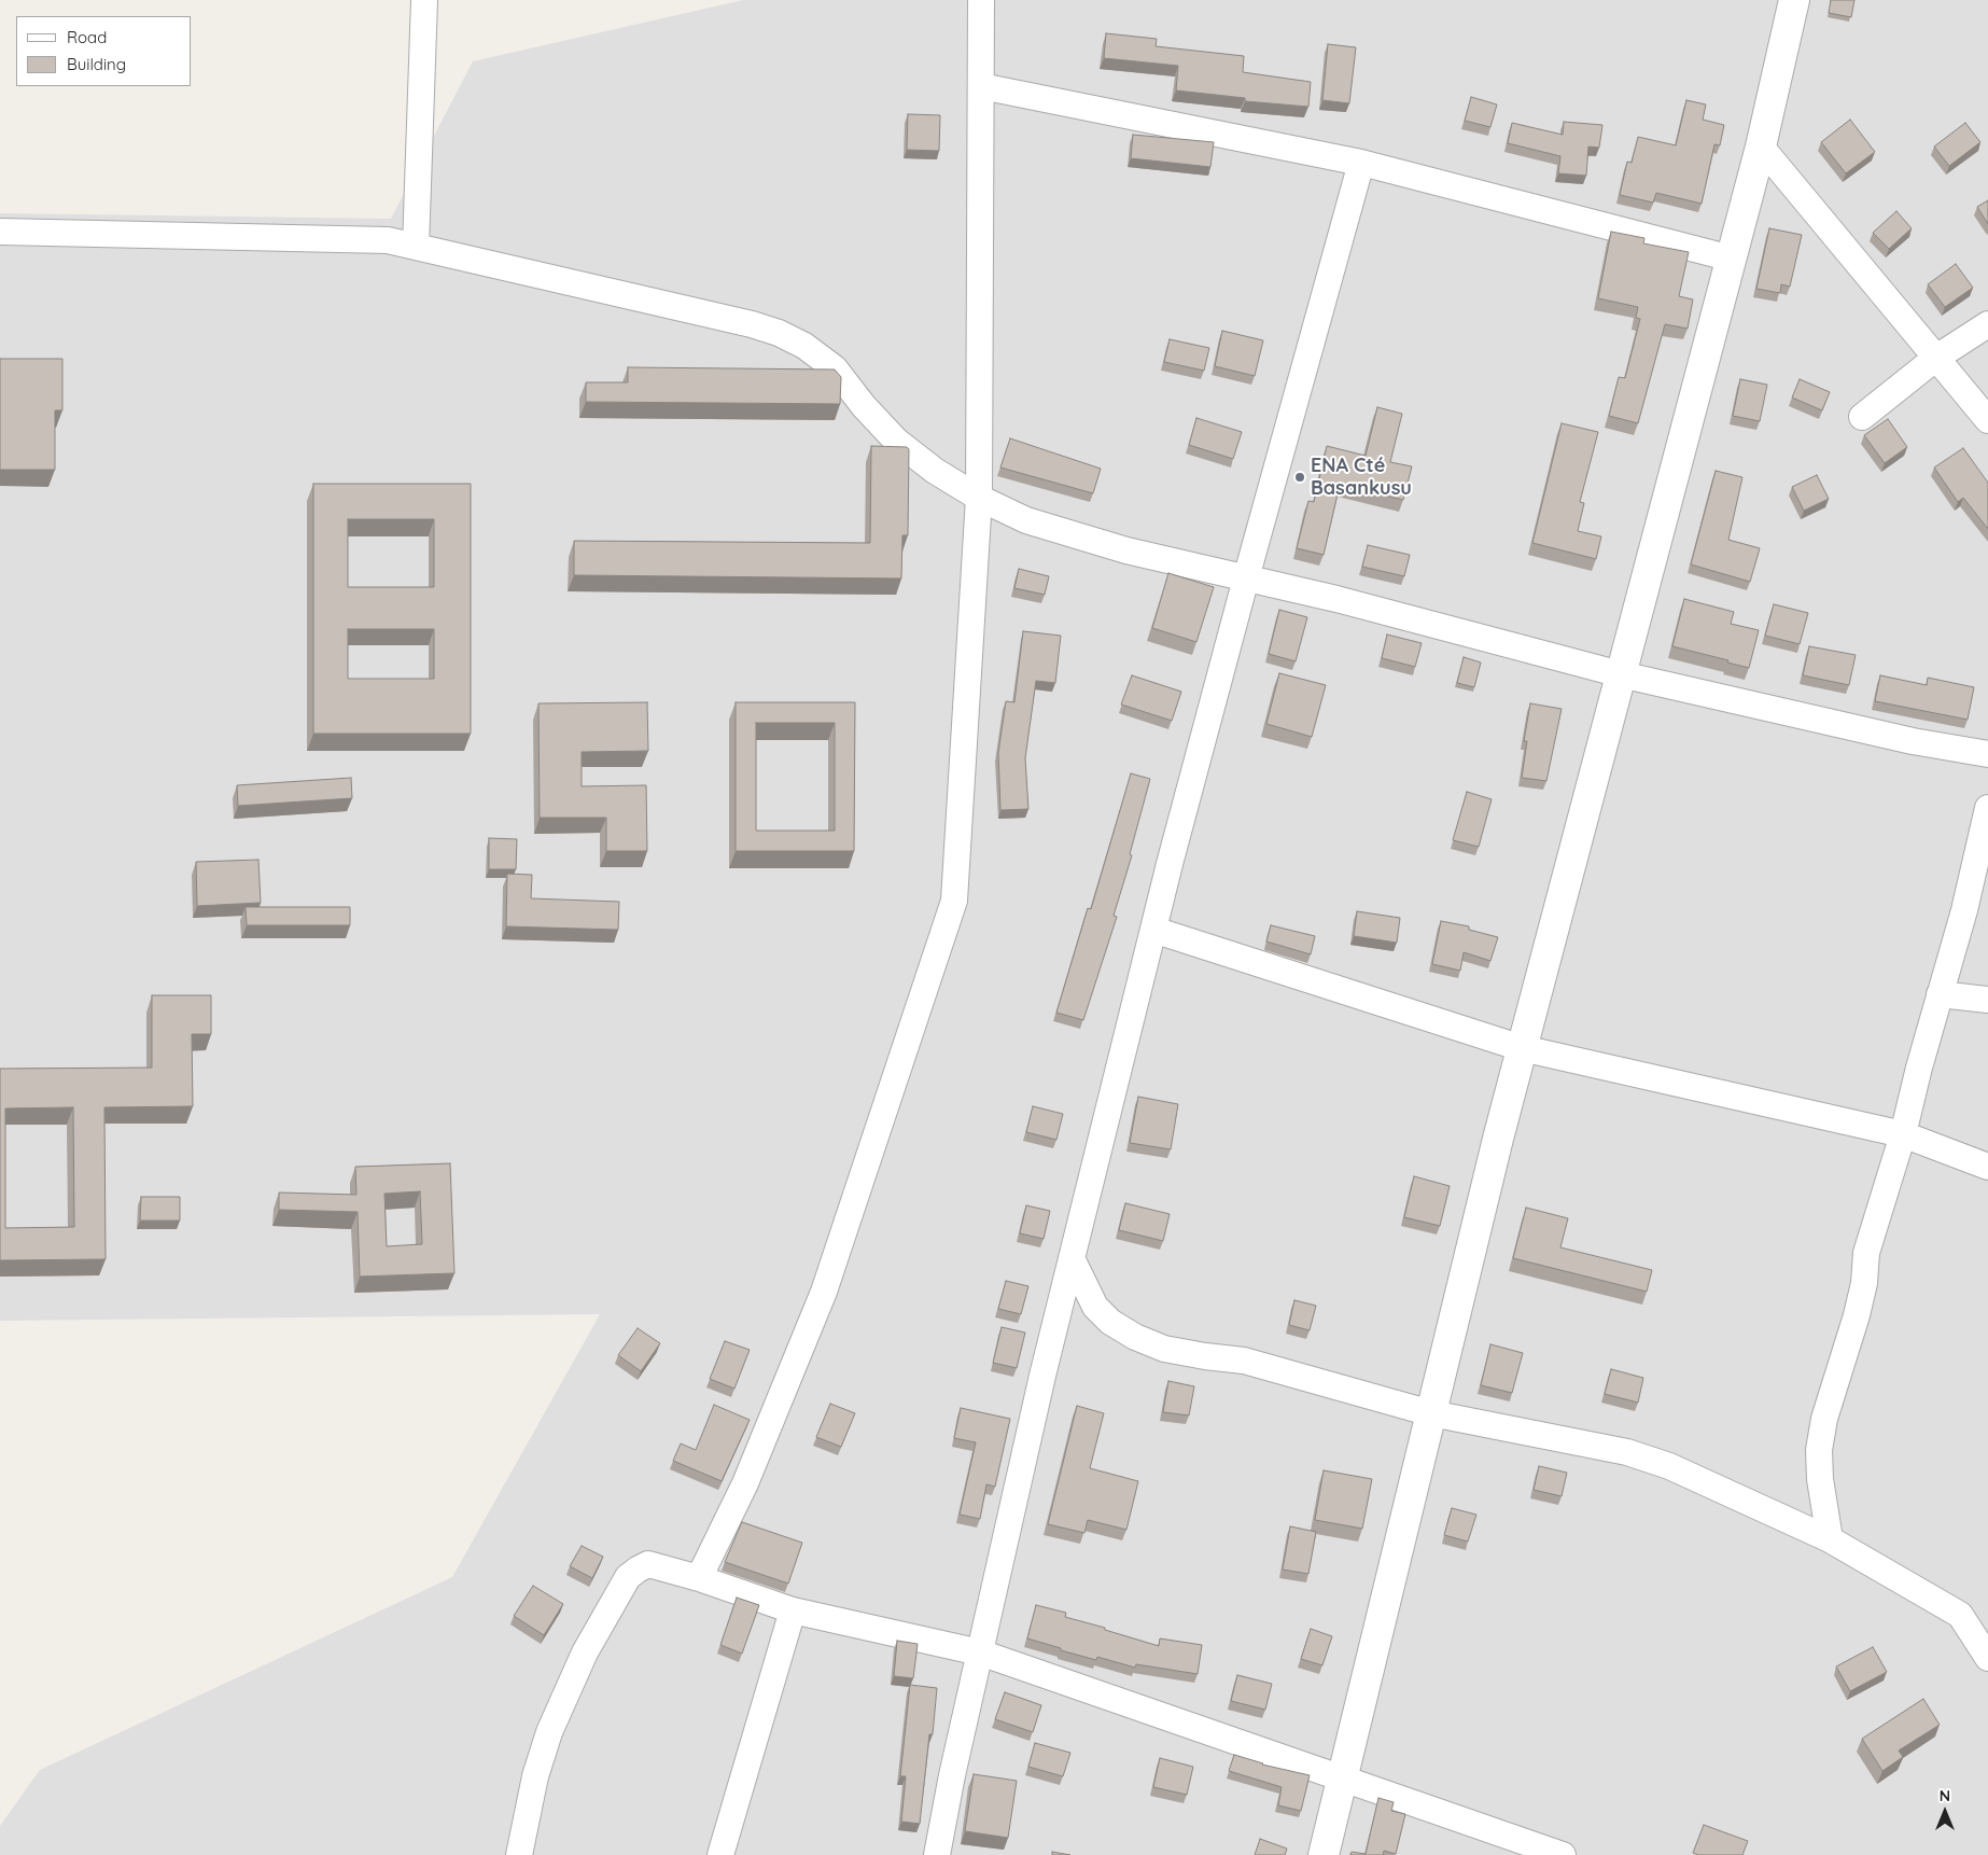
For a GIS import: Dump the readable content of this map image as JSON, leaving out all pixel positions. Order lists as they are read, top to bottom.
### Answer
{
  "places": ["ENA Cté Basankusu"],
  "legend": ["Road", "Building"],
  "north": "top"
}
